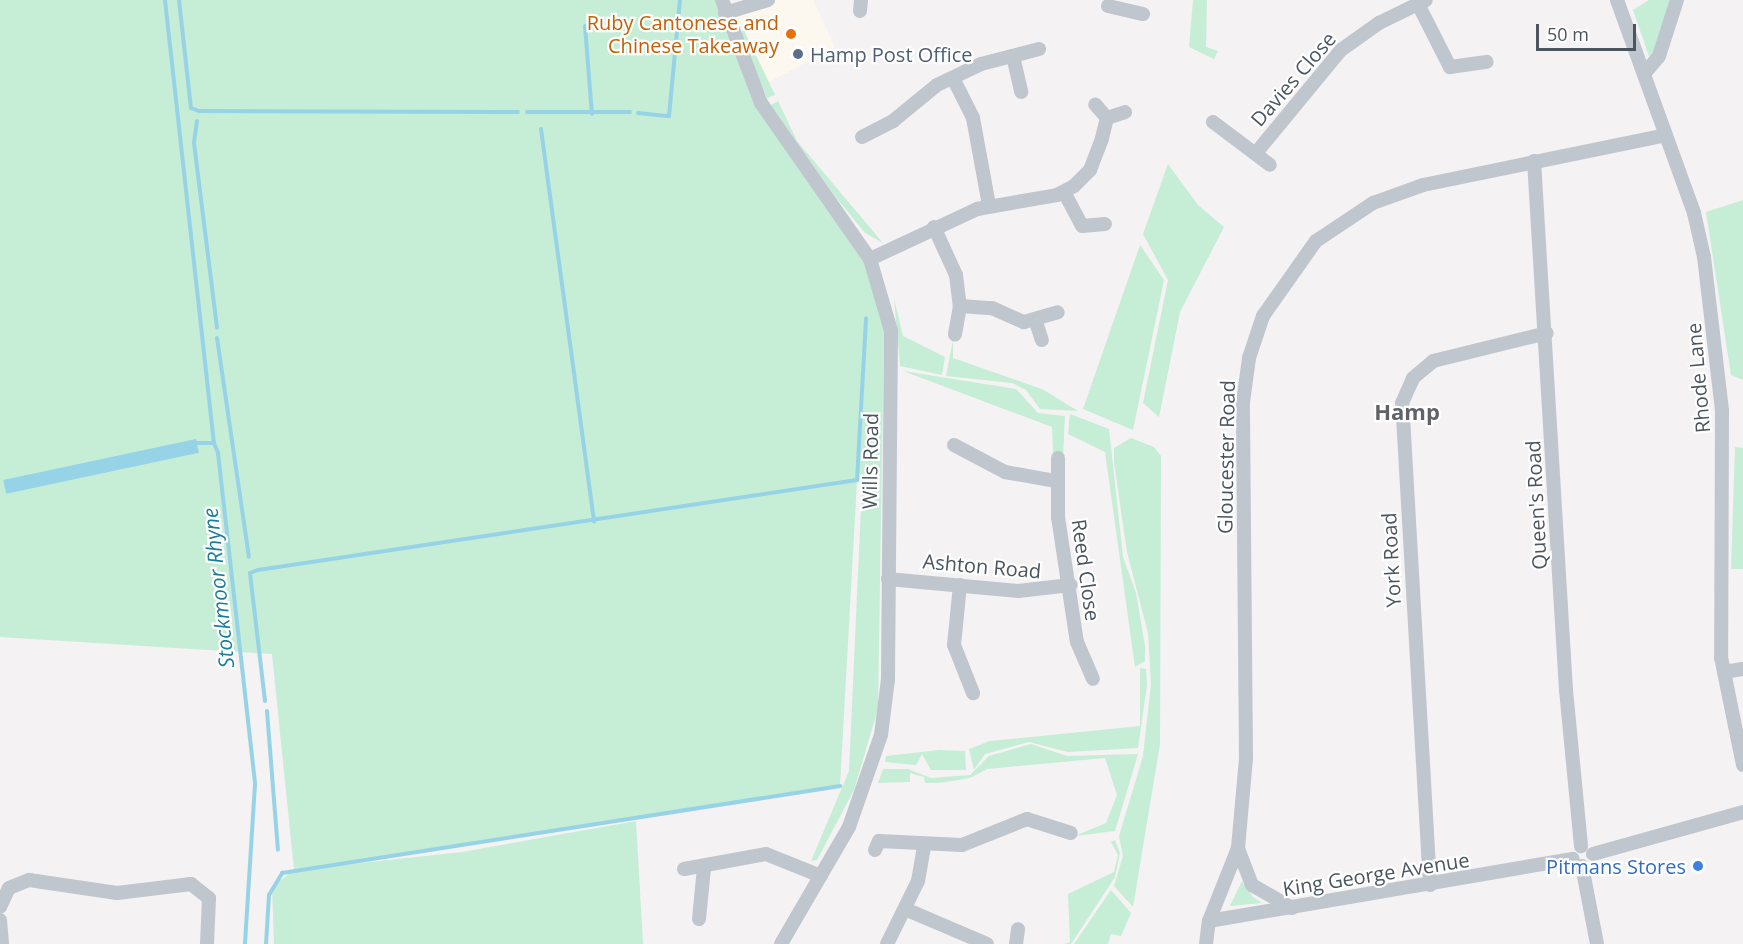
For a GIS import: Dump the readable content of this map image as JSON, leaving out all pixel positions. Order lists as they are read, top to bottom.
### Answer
{
  "streets": {
    "street": [
      "Davies Close",
      "Rhode Lane",
      "Gloucester Road",
      "Wills Road",
      "Queen's Road",
      "York Road",
      "Ashton Road",
      "Reed Close",
      "King George Avenue"
    ]
  },
  "crossings": [
    ["Rhode Lane", "Gloucester Road"],
    ["Gloucester Road", "Queen's Road"],
    ["Gloucester Road", "King George Avenue"],
    ["Wills Road", "Ashton Road"],
    ["Queen's Road", "York Road"],
    ["York Road", "King George Avenue"],
    ["Ashton Road", "Reed Close"]
  ],
  "districts": ["Hamp"],
  "water": ["Stockmoor Rhyne"],
  "places": ["Ruby Cantonese and Chinese Takeaway", "Hamp Post Office", "Pitmans Stores"],
  "scale_bar": "50 m"
}
